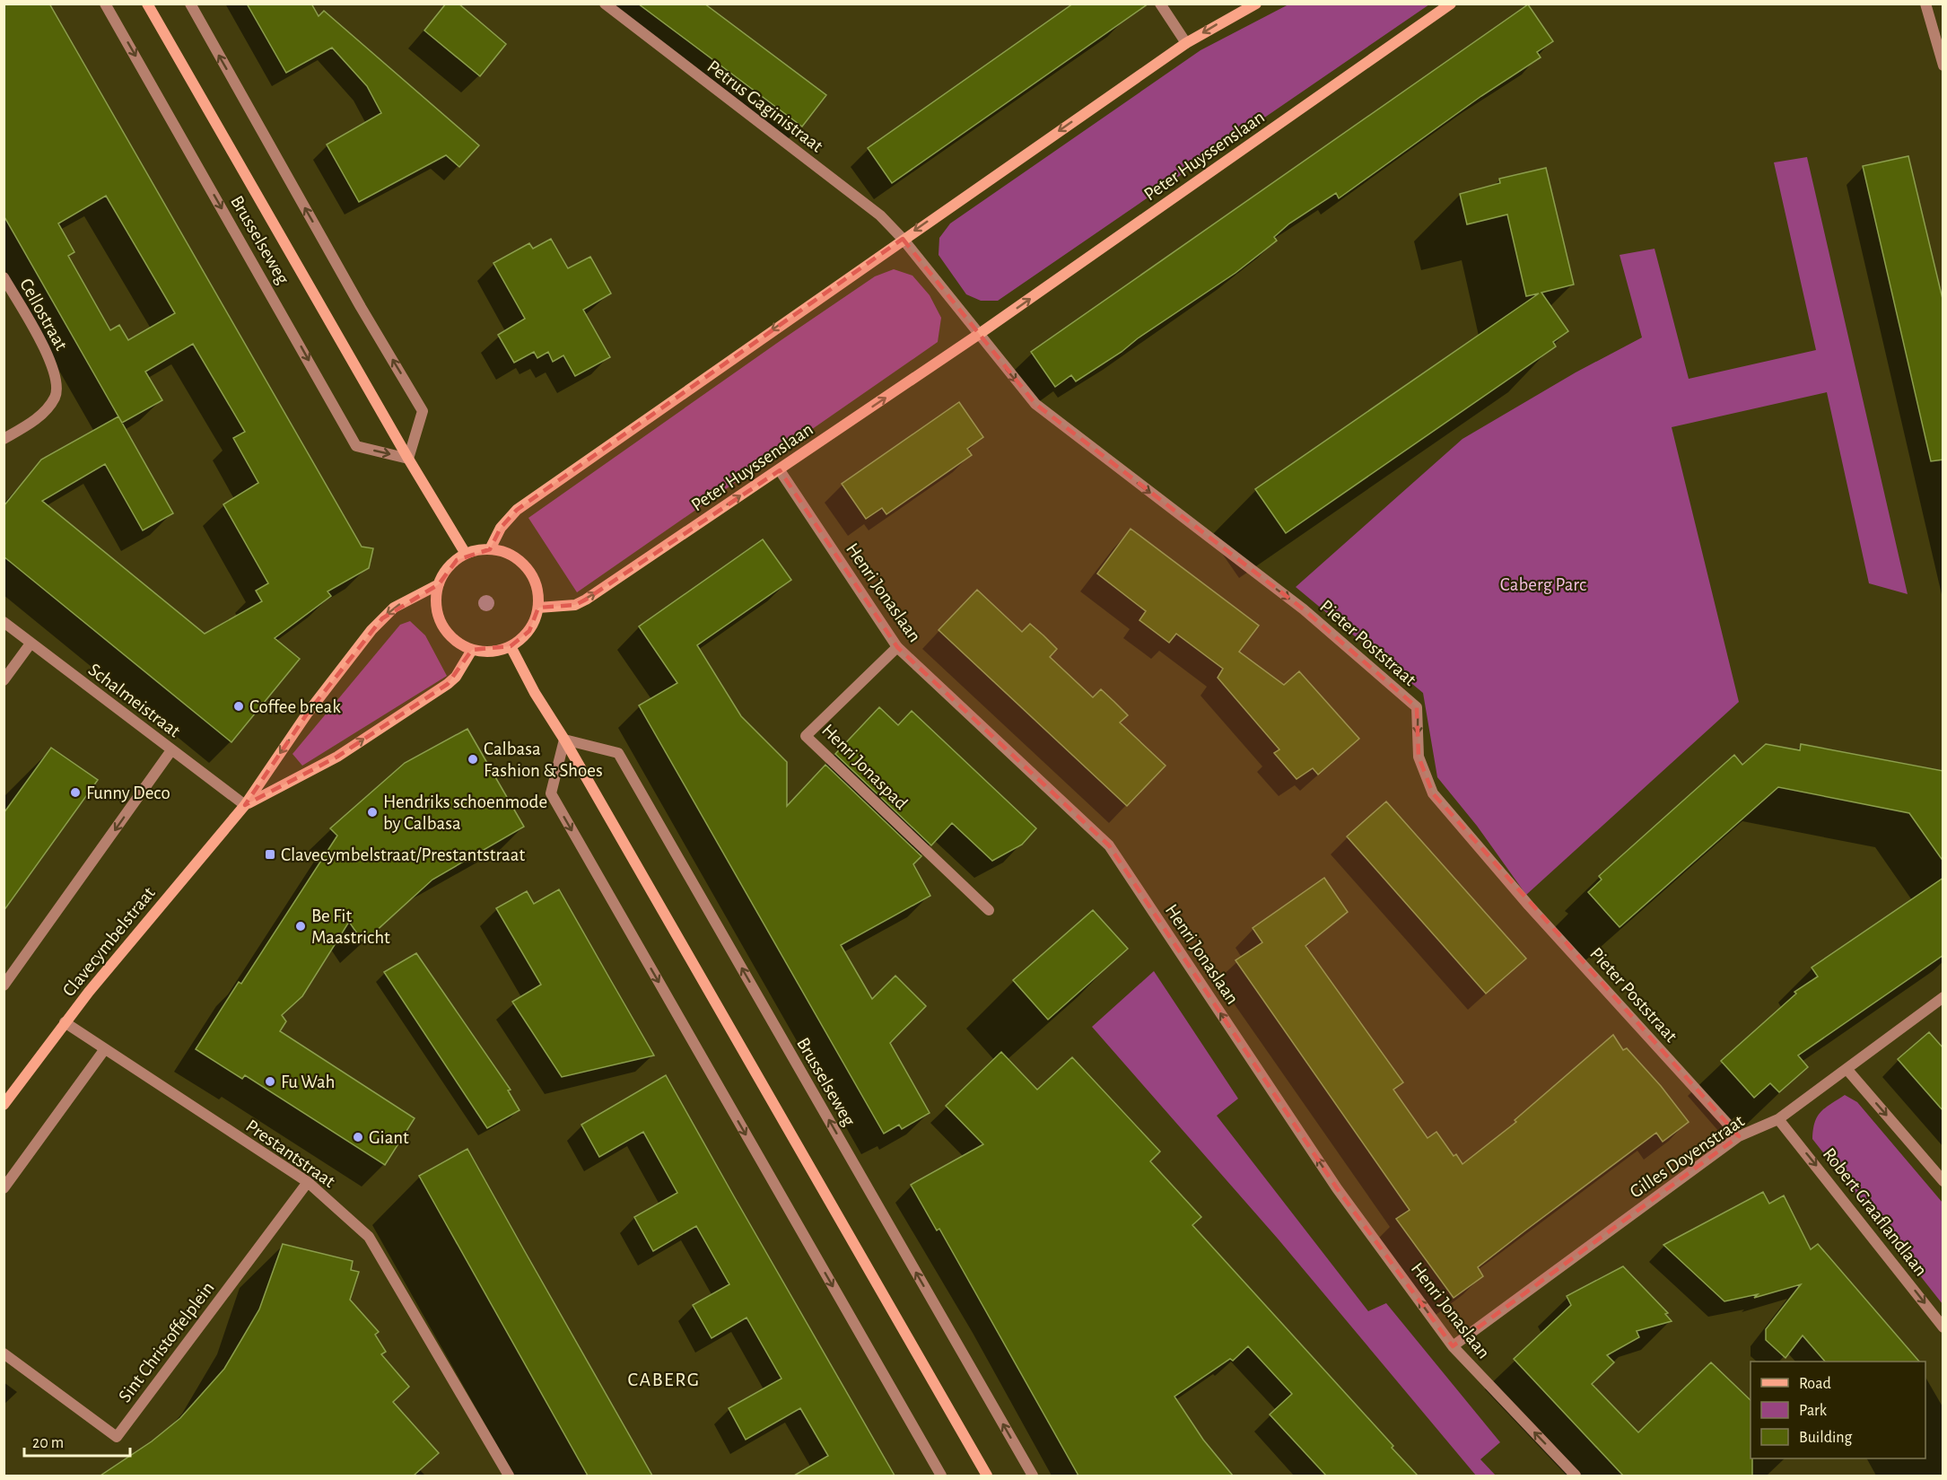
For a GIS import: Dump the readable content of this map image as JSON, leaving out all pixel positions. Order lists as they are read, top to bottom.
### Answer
{
  "streets": {
    "street": [
      "Petrus Gaginistraat",
      "Peter Huyssenslaan",
      "Brusselseweg",
      "Cellostraat",
      "Henri Jonaslaan",
      "Pieter Poststraat",
      "Schalmeistraat",
      "Henri Jonaspad",
      "Clavecymbelstraat",
      "Prestantstraat",
      "Gilles Doyenstraat",
      "Robert Graaflandlaan",
      "Sint Christoffelplein"
    ]
  },
  "crossings": [
    ["Peter Huyssenslaan", "Brusselseweg"],
    ["Peter Huyssenslaan", "Henri Jonaslaan"],
    ["Peter Huyssenslaan", "Pieter Poststraat"],
    ["Peter Huyssenslaan", "Clavecymbelstraat"],
    ["Brusselseweg", "Clavecymbelstraat"],
    ["Henri Jonaslaan", "Henri Jonaspad"],
    ["Henri Jonaslaan", "Gilles Doyenstraat"],
    ["Pieter Poststraat", "Gilles Doyenstraat"],
    ["Schalmeistraat", "Clavecymbelstraat"],
    ["Clavecymbelstraat", "Prestantstraat"],
    ["Prestantstraat", "Sint Christoffelplein"],
    ["Gilles Doyenstraat", "Robert Graaflandlaan"]
  ],
  "one_way": ["Peter Huyssenslaan", "Henri Jonaslaan", "Pieter Poststraat"],
  "districts": ["CABERG"],
  "parks": ["Caberg Parc"],
  "places": {
    "other": [
      "Coffee break",
      "Calbasa Fashion & Shoes",
      "Funny Deco",
      "Hendriks schoenmode by Calbasa",
      "Be Fit Maastricht",
      "Fu Wah",
      "Giant"
    ],
    "transit": ["Clavecymbelstraat/Prestantstraat"]
  },
  "legend": ["Road", "Park", "Building"],
  "scale_bar": "20 m"
}
